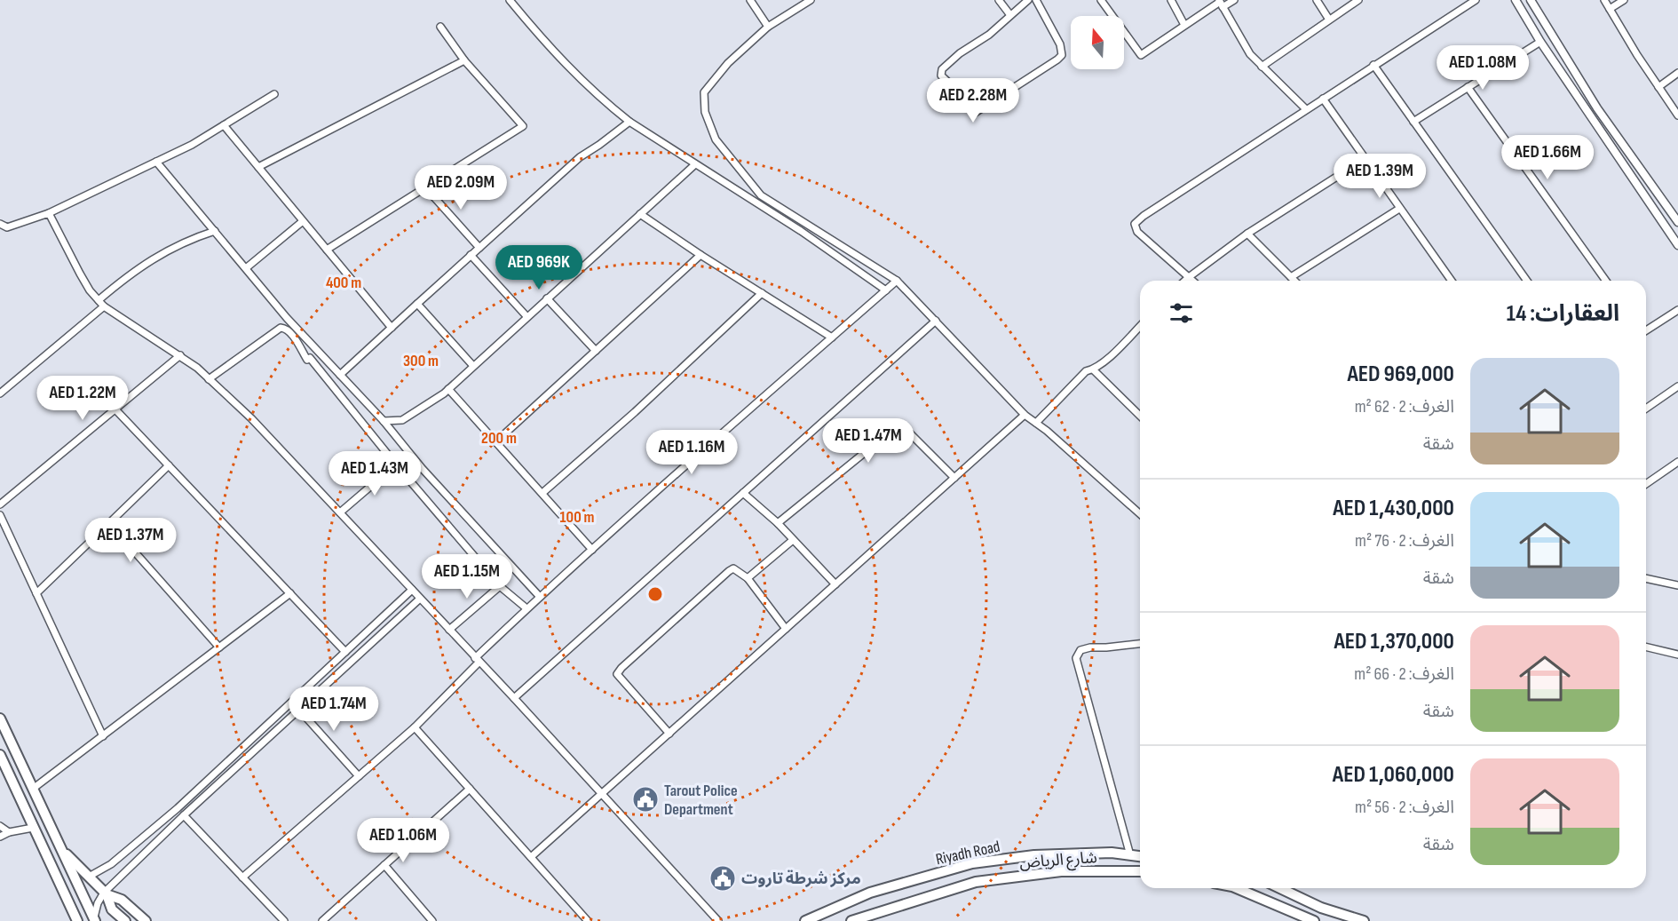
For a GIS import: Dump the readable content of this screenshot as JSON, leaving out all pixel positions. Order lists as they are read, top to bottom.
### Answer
{
  "streets": {
    "main road": ["Riyadh Road", "شارع الرياض"]
  },
  "places": {
    "public building": ["Tarout Police Department", "مركز شرطة تاروت"]
  },
  "north": "top",
  "page": {
    "price": [
      "AED 1.08M",
      "AED 2.28M",
      "AED 1.66M",
      "AED 1.39M",
      "AED 2.09M",
      "AED 969K",
      "AED 1.22M",
      "AED 1.47M",
      "AED 1.16M",
      "AED 1.43M",
      "AED 1.37M",
      "AED 1.15M",
      "AED 1.74M",
      "AED 1.06M"
    ],
    "heading": "العقارات: 14",
    "list": [
      {
        "name": "AED 969,000",
        "note": "الغرف: 2 · 62 m² · شقة"
      },
      {
        "name": "AED 1,430,000",
        "note": "الغرف: 2 · 76 m² · شقة"
      },
      {
        "name": "AED 1,370,000",
        "note": "الغرف: 2 · 66 m² · شقة"
      },
      {
        "name": "AED 1,060,000",
        "note": "الغرف: 2 · 56 m² · شقة"
      }
    ]
  },
  "rings": [
    "400 m",
    "300 m",
    "200 m",
    "100 m"
  ]
}
